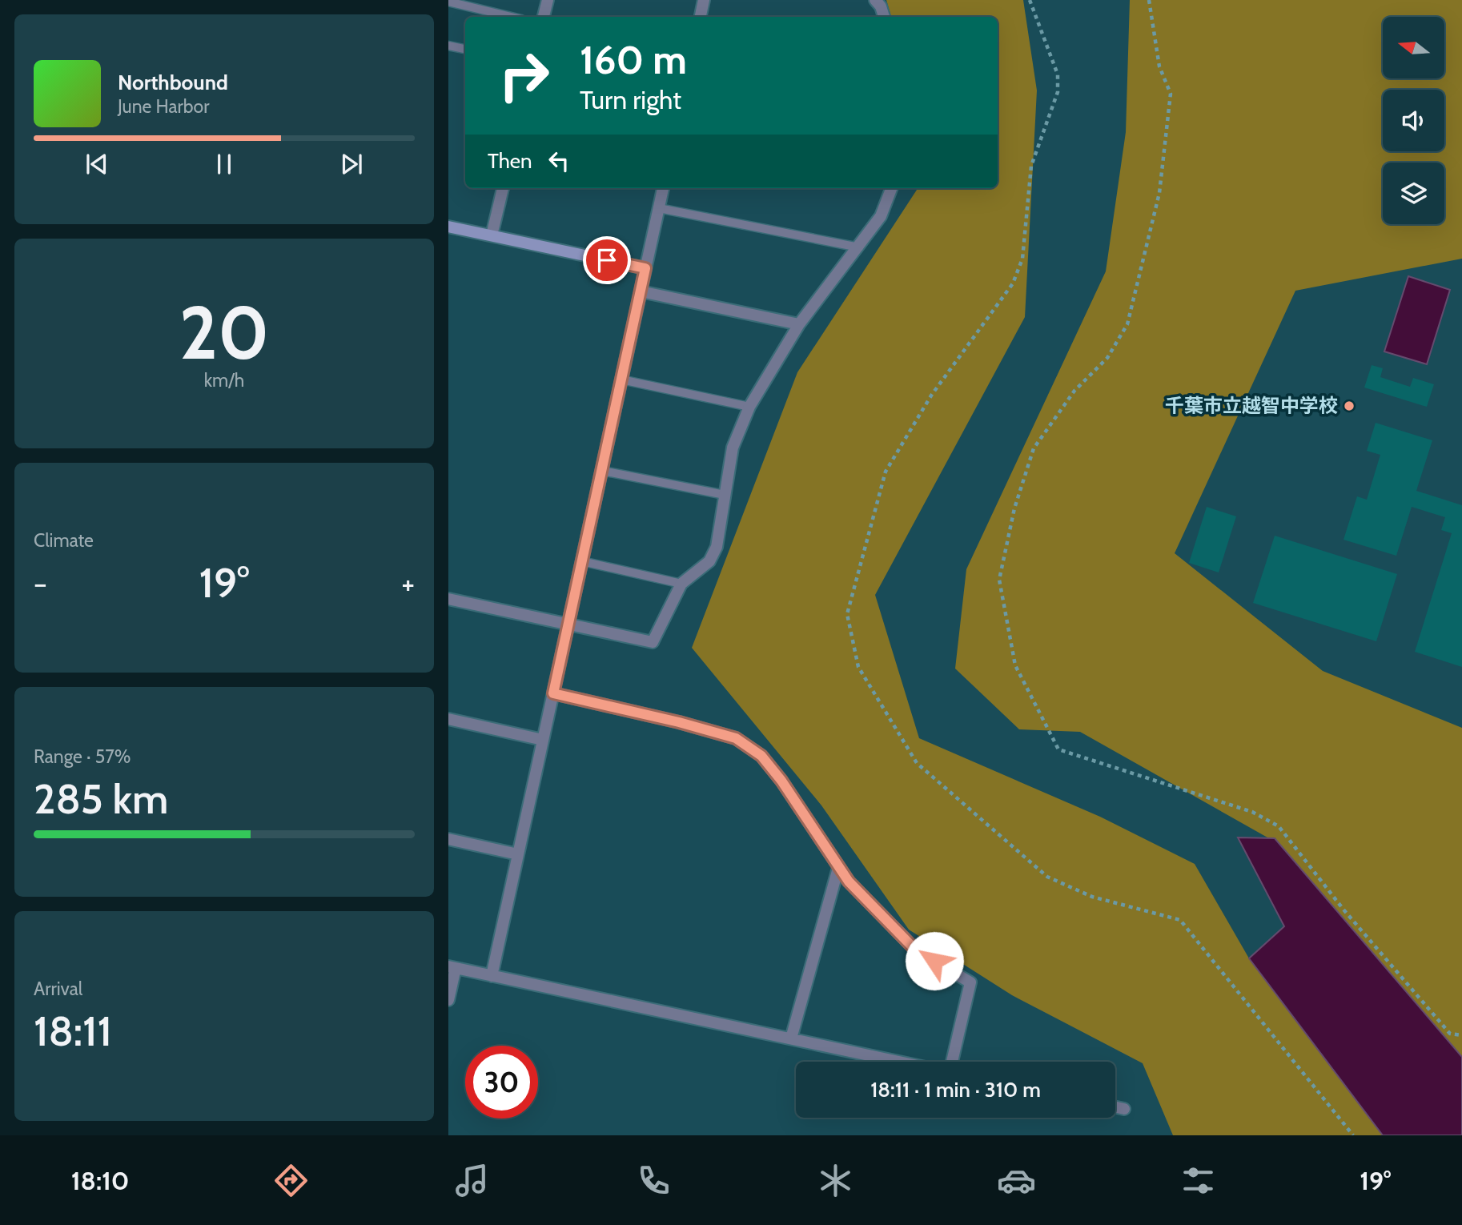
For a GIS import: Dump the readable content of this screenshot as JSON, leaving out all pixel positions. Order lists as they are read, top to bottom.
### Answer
{
  "places": ["千葉市立越智中学校"],
  "north": "left",
  "page": {
    "turn": ["160 m", "Turn right"],
    "song": ["Northbound", "June Harbor"],
    "then": "Then",
    "tile": [
      ["20", "km/h"],
      "Climate",
      ["Range · 57%", "285 km"],
      ["Arrival", "18:11"]
    ],
    "heat": ["−", "19°", "+"],
    "limit": "30",
    "trip": "18:11 · 1 min · 310 m",
    "tabs": ["18:10", "19°"]
  }
}
